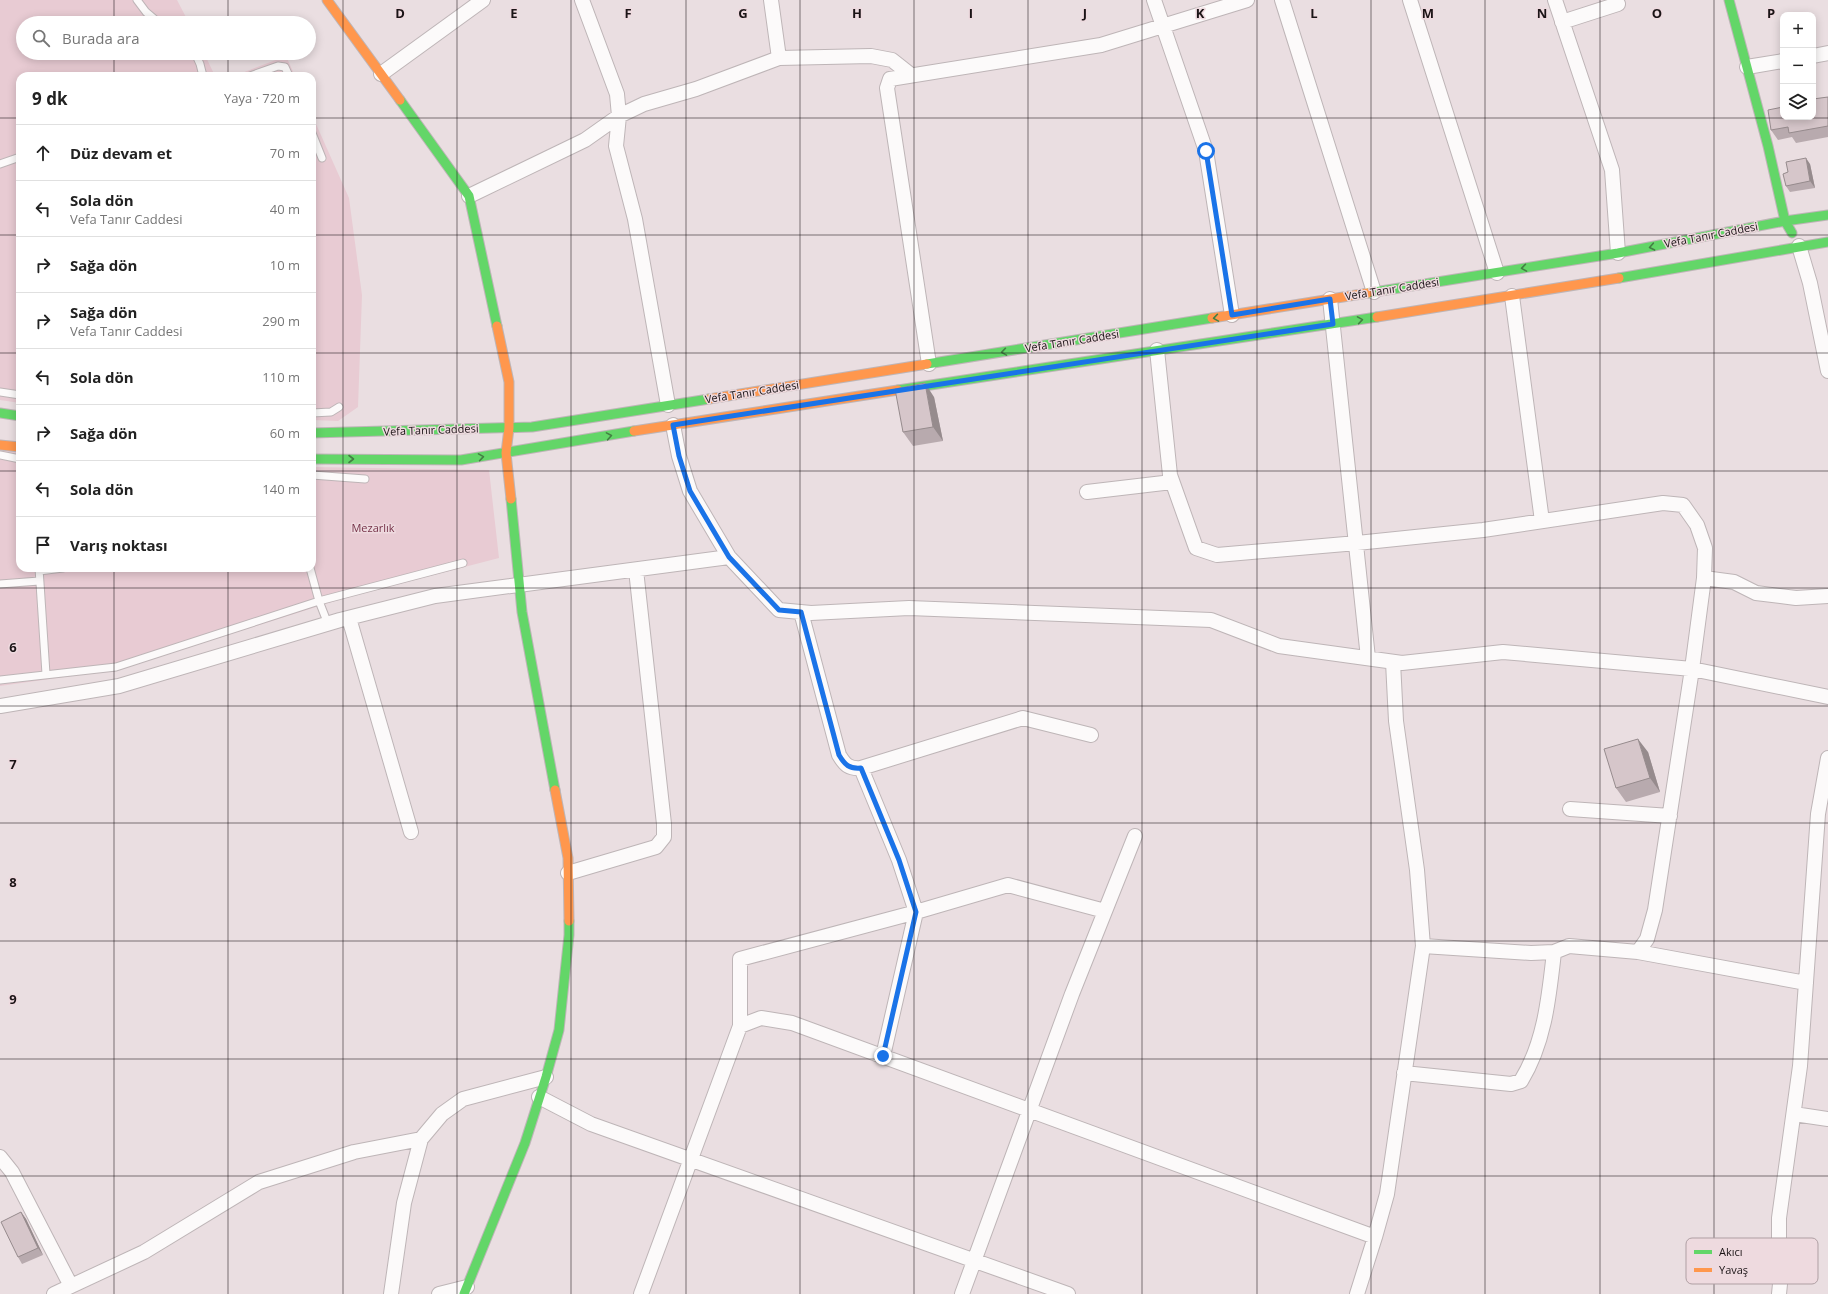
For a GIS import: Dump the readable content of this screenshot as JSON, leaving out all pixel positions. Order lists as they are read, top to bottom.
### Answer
{
  "streets": {
    "main road": ["Vefa Tanır Caddesi"]
  },
  "parks": ["Mezarlık"],
  "legend": ["Akıcı", "Yavaş"],
  "page": {
    "map_buttons": ["+", "−"],
    "search": "Burada ara",
    "heading": ["9 dk", "Yaya · 720 m"],
    "list": [
      ["Düz devam et", "70 m"],
      ["Sola dön", "Vefa Tanır Caddesi", "40 m"],
      ["Sağa dön", "10 m"],
      ["Sağa dön", "Vefa Tanır Caddesi", "290 m"],
      ["Sola dön", "110 m"],
      ["Sağa dön", "60 m"],
      ["Sola dön", "140 m"],
      "Varış noktası"
    ]
  },
  "grid": {
    "columns": [
      "D",
      "E",
      "F",
      "G",
      "H",
      "I",
      "J",
      "K",
      "L",
      "M",
      "N",
      "O",
      "P"
    ],
    "rows": [
      "6",
      "7",
      "8",
      "9"
    ]
  }
}
